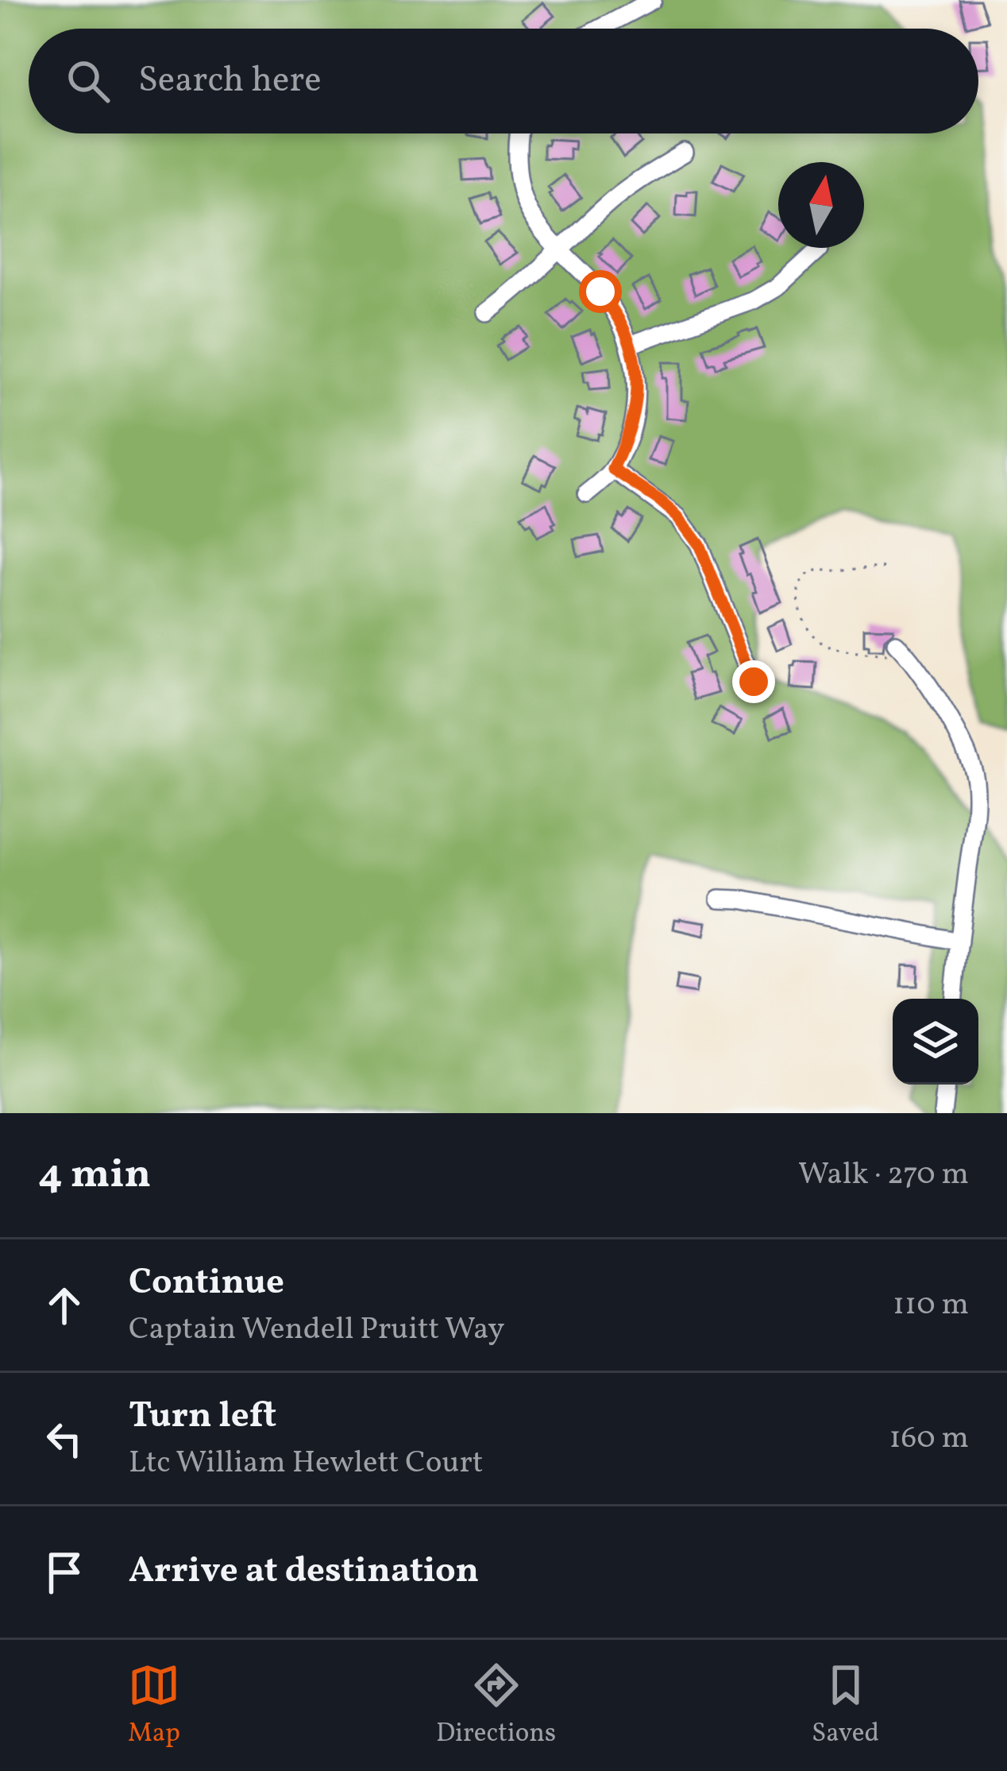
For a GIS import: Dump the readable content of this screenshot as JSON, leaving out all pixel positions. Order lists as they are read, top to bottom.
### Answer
{
  "north": "top",
  "page": {
    "search": "Search here",
    "heading": ["4 min", "Walk · 270 m"],
    "list": [
      ["Continue", "Captain Wendell Pruitt Way", "110 m"],
      ["Turn left", "Ltc William Hewlett Court", "160 m"],
      "Arrive at destination"
    ],
    "nav": ["Map", "Directions", "Saved"]
  }
}
